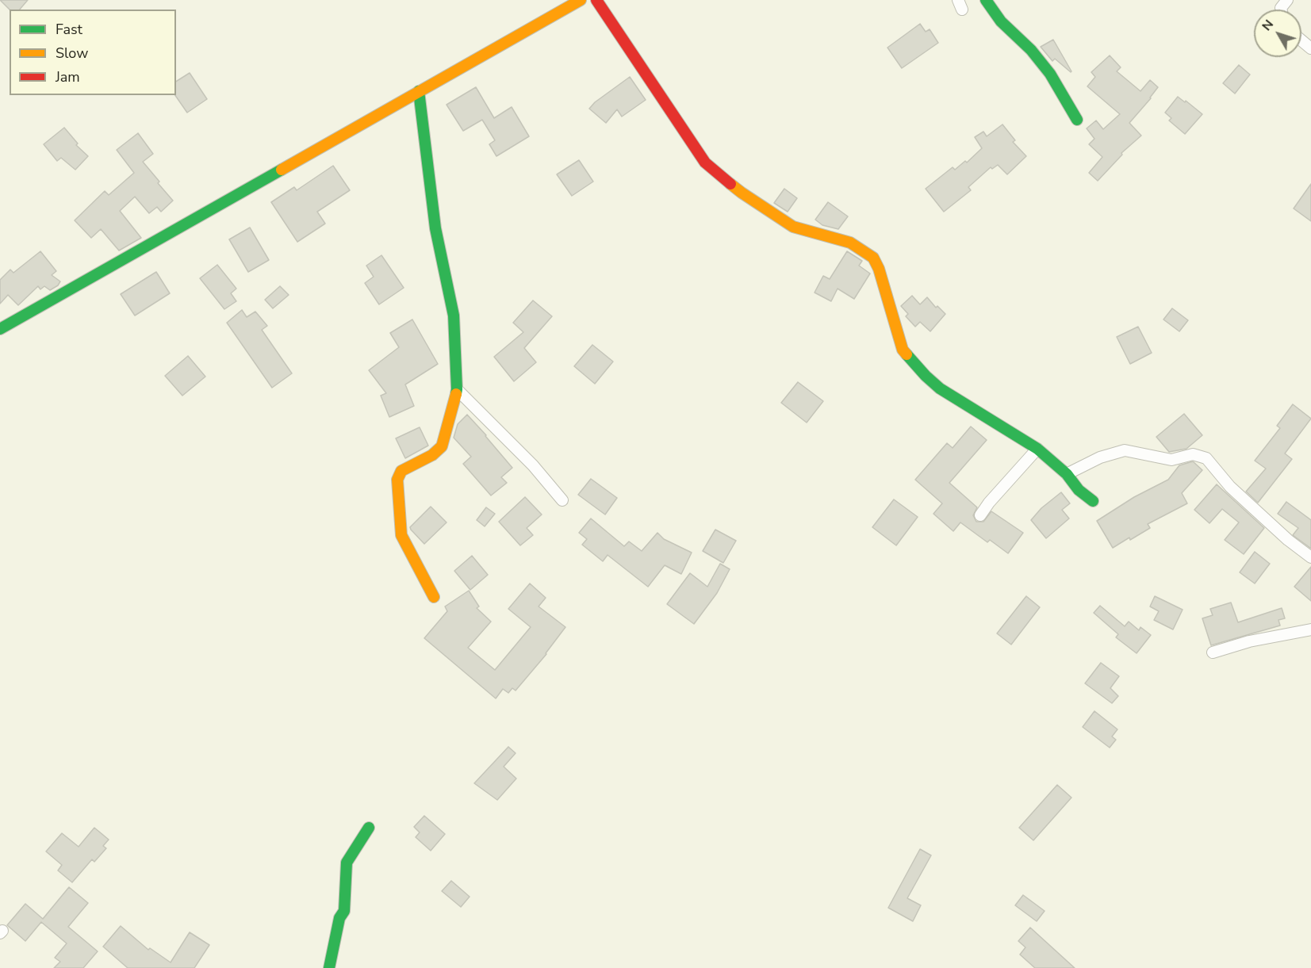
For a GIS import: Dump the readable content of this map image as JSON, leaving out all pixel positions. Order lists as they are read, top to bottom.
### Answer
{
  "legend": ["Fast", "Slow", "Jam"],
  "north": "top left"
}
